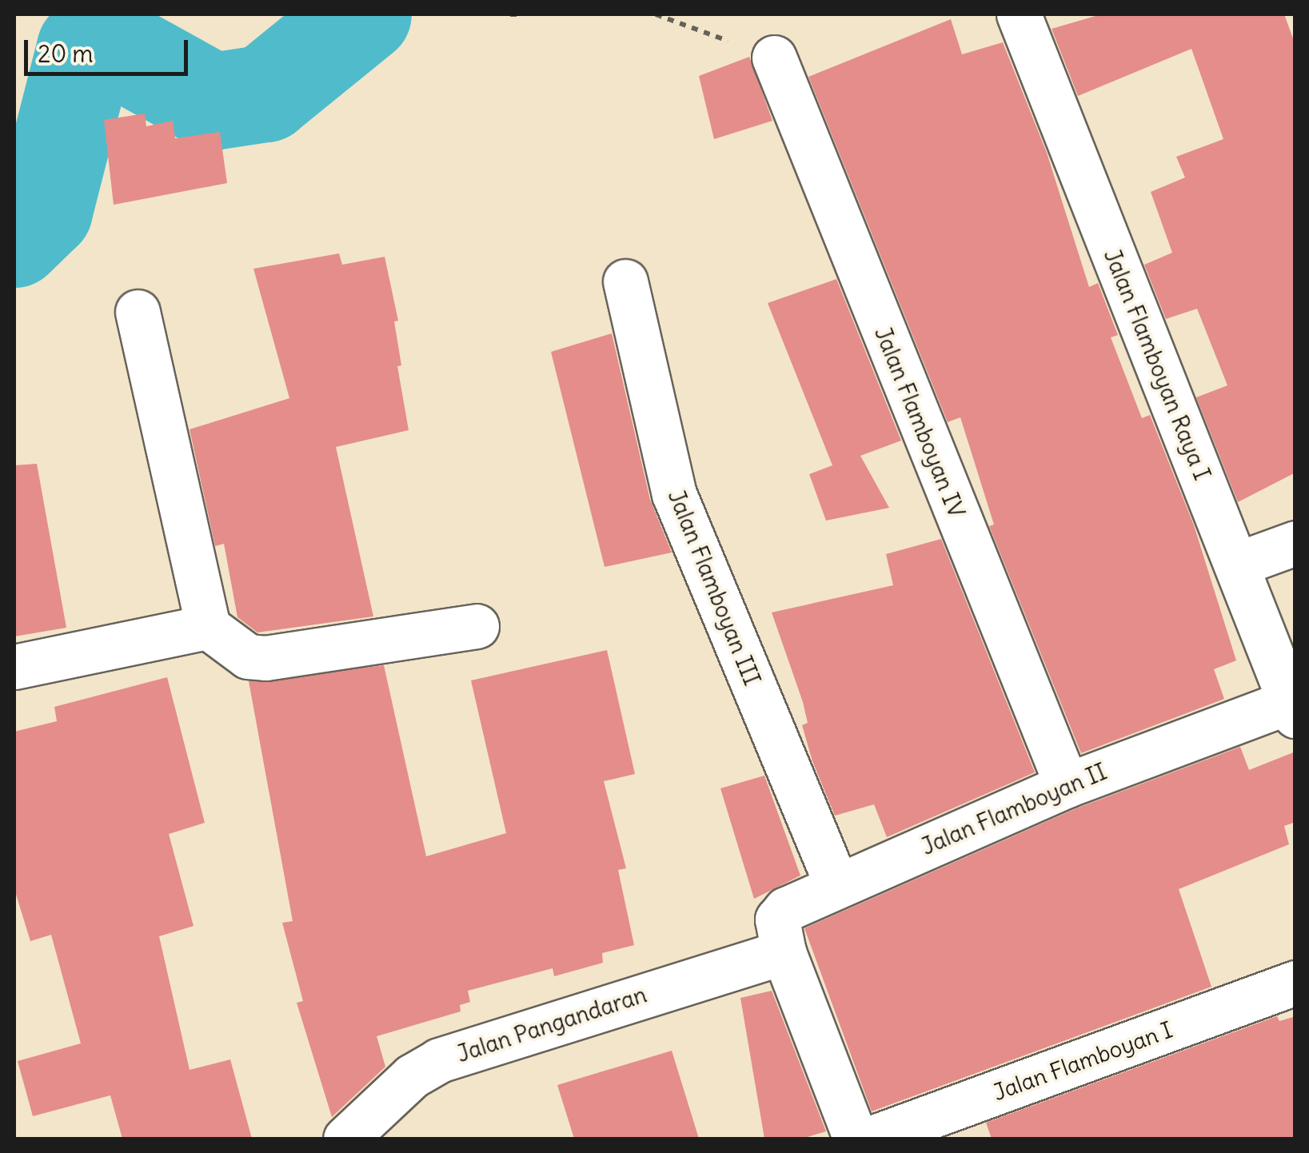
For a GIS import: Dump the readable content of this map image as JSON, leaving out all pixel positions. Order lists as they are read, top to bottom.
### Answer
{
  "streets": {
    "street": [
      "Jalan Flamboyan Raya I",
      "Jalan Flamboyan IV",
      "Jalan Flamboyan III",
      "Jalan Flamboyan II",
      "Jalan Pangandaran",
      "Jalan Flamboyan I"
    ]
  },
  "crossings": [
    ["Jalan Flamboyan Raya I", "Jalan Flamboyan II"],
    ["Jalan Flamboyan IV", "Jalan Flamboyan II"],
    ["Jalan Flamboyan III", "Jalan Flamboyan II"],
    ["Jalan Flamboyan II", "Jalan Pangandaran"]
  ],
  "scale_bar": "20 m"
}
